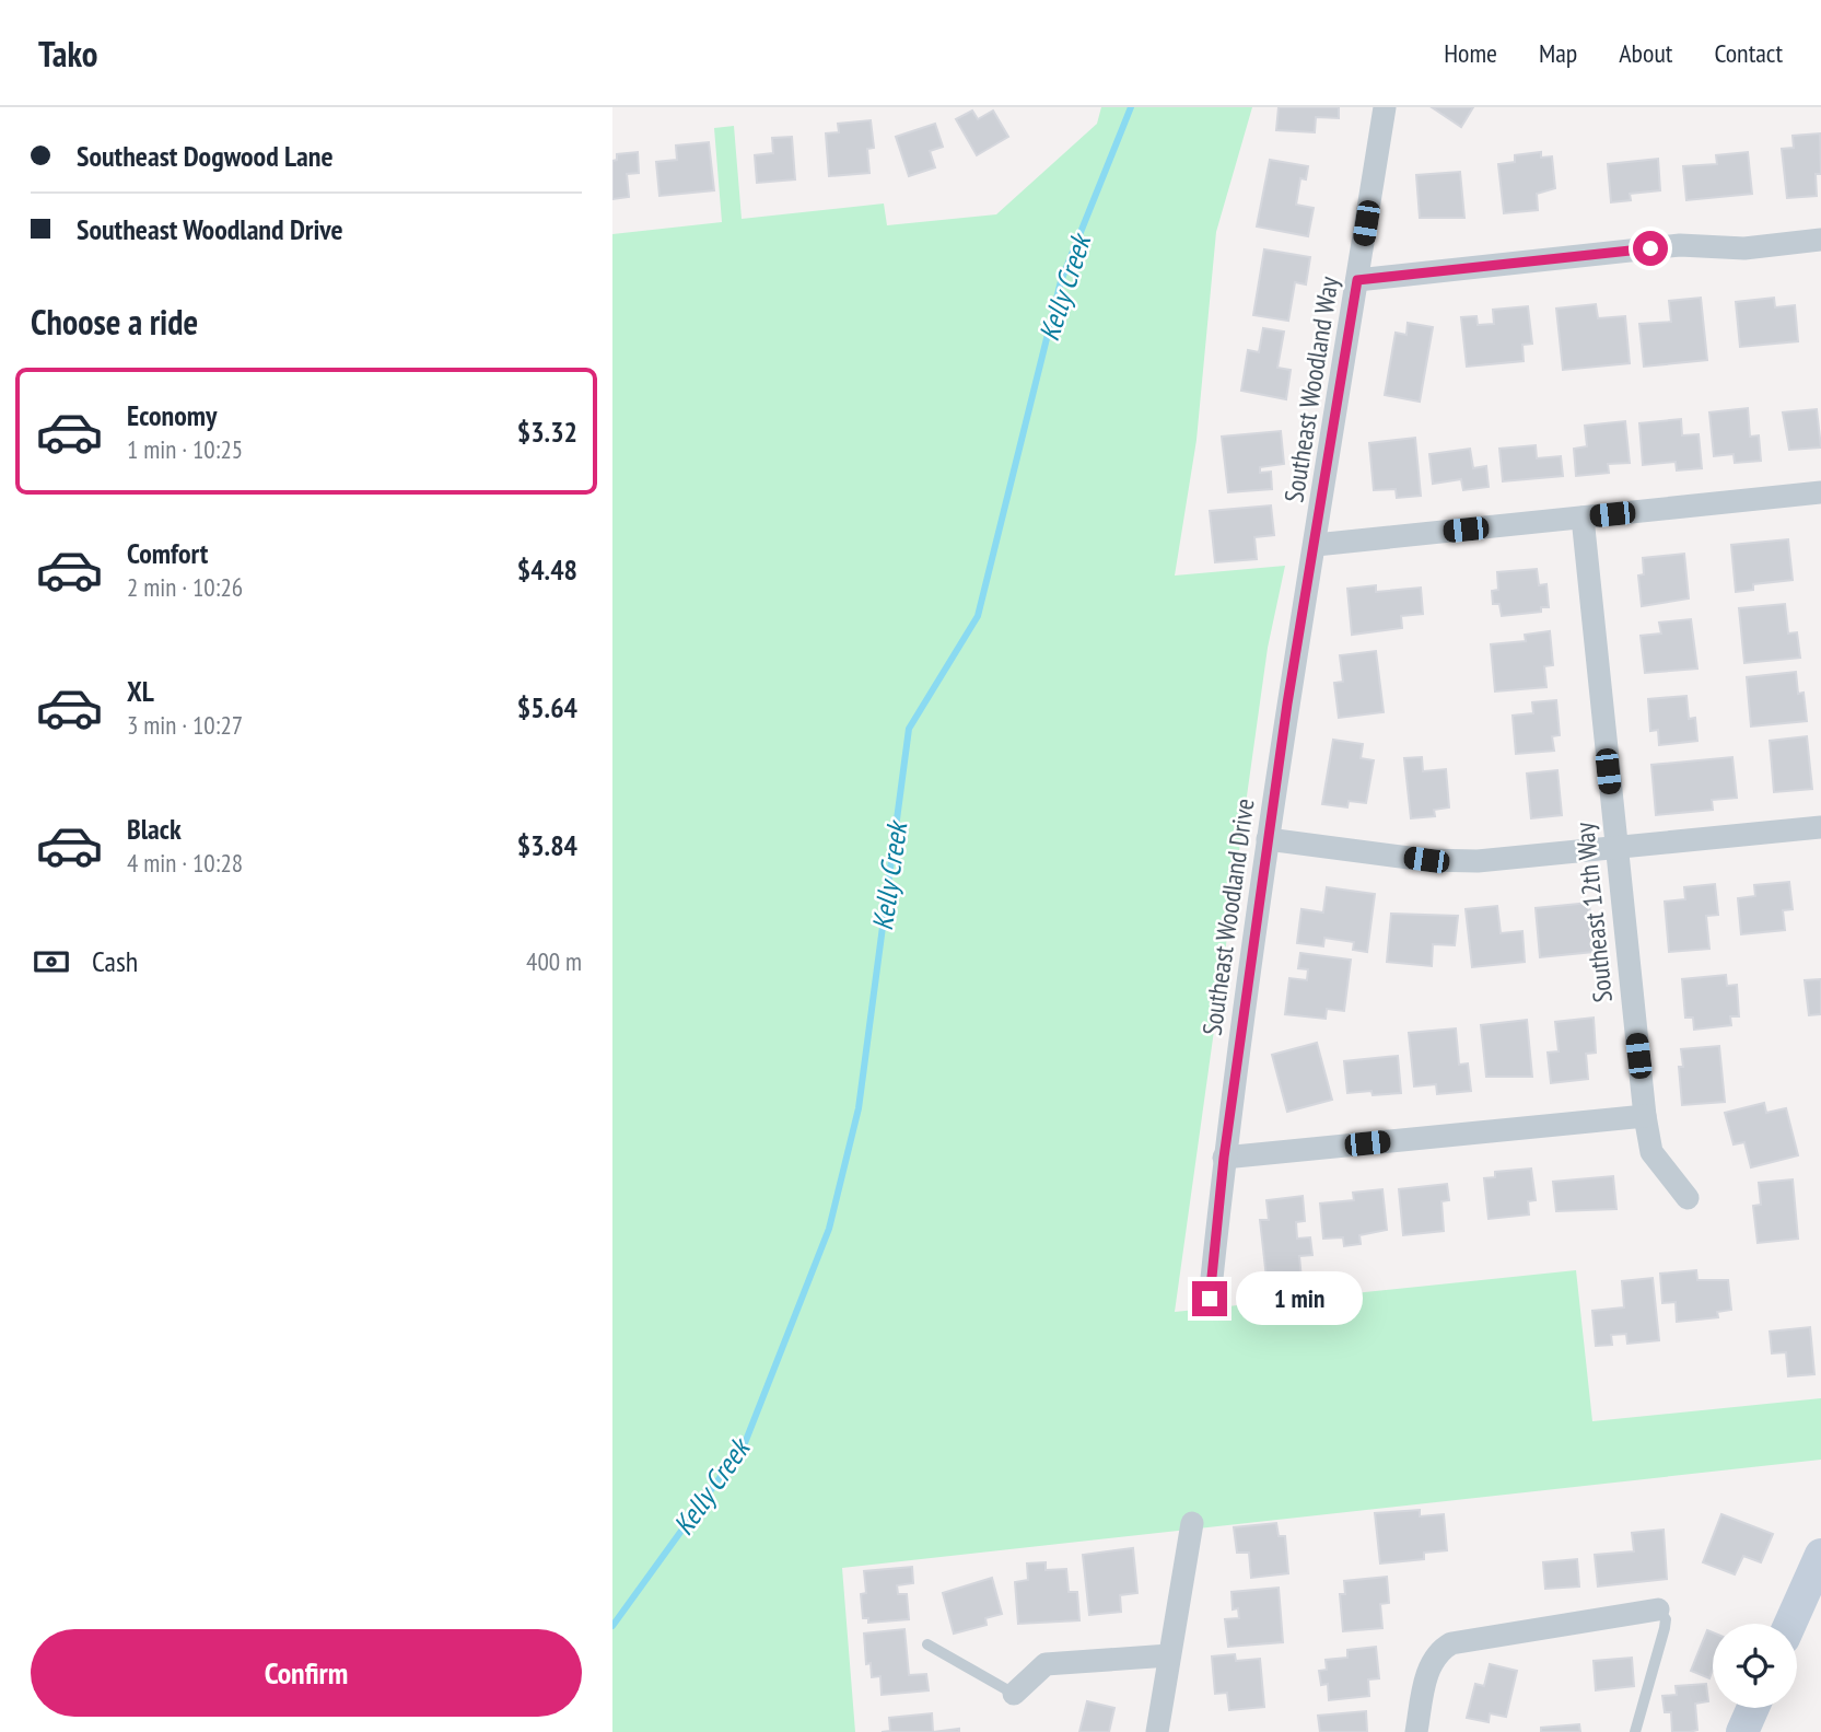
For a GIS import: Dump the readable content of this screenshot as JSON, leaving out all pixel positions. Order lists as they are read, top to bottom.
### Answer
{
  "streets": {
    "street": ["Southeast Woodland Way", "Southeast 12th Way", "Southeast Woodland Drive"]
  },
  "crossings": [
    ["Southeast Woodland Way", "Southeast Woodland Drive"]
  ],
  "water": ["Kelly Creek"],
  "page": {
    "header": "Tako",
    "nav": [
      "Home",
      "Map",
      "About",
      "Contact"
    ],
    "banner": ["Southeast Dogwood Lane", "Southeast Woodland Drive"],
    "heading": "Choose a ride",
    "list": [
      {
        "name": "Economy",
        "note": "1 min · 10:25",
        "value": "$3.32"
      },
      {
        "name": "Comfort",
        "note": "2 min · 10:26",
        "value": "$4.48"
      },
      {
        "name": "XL",
        "note": "3 min · 10:27",
        "value": "$5.64"
      },
      {
        "name": "Black",
        "note": "4 min · 10:28",
        "value": "$3.84"
      }
    ],
    "pay": ["Cash", "400 m"],
    "bubble": "1 min",
    "buttons": "Confirm"
  }
}
